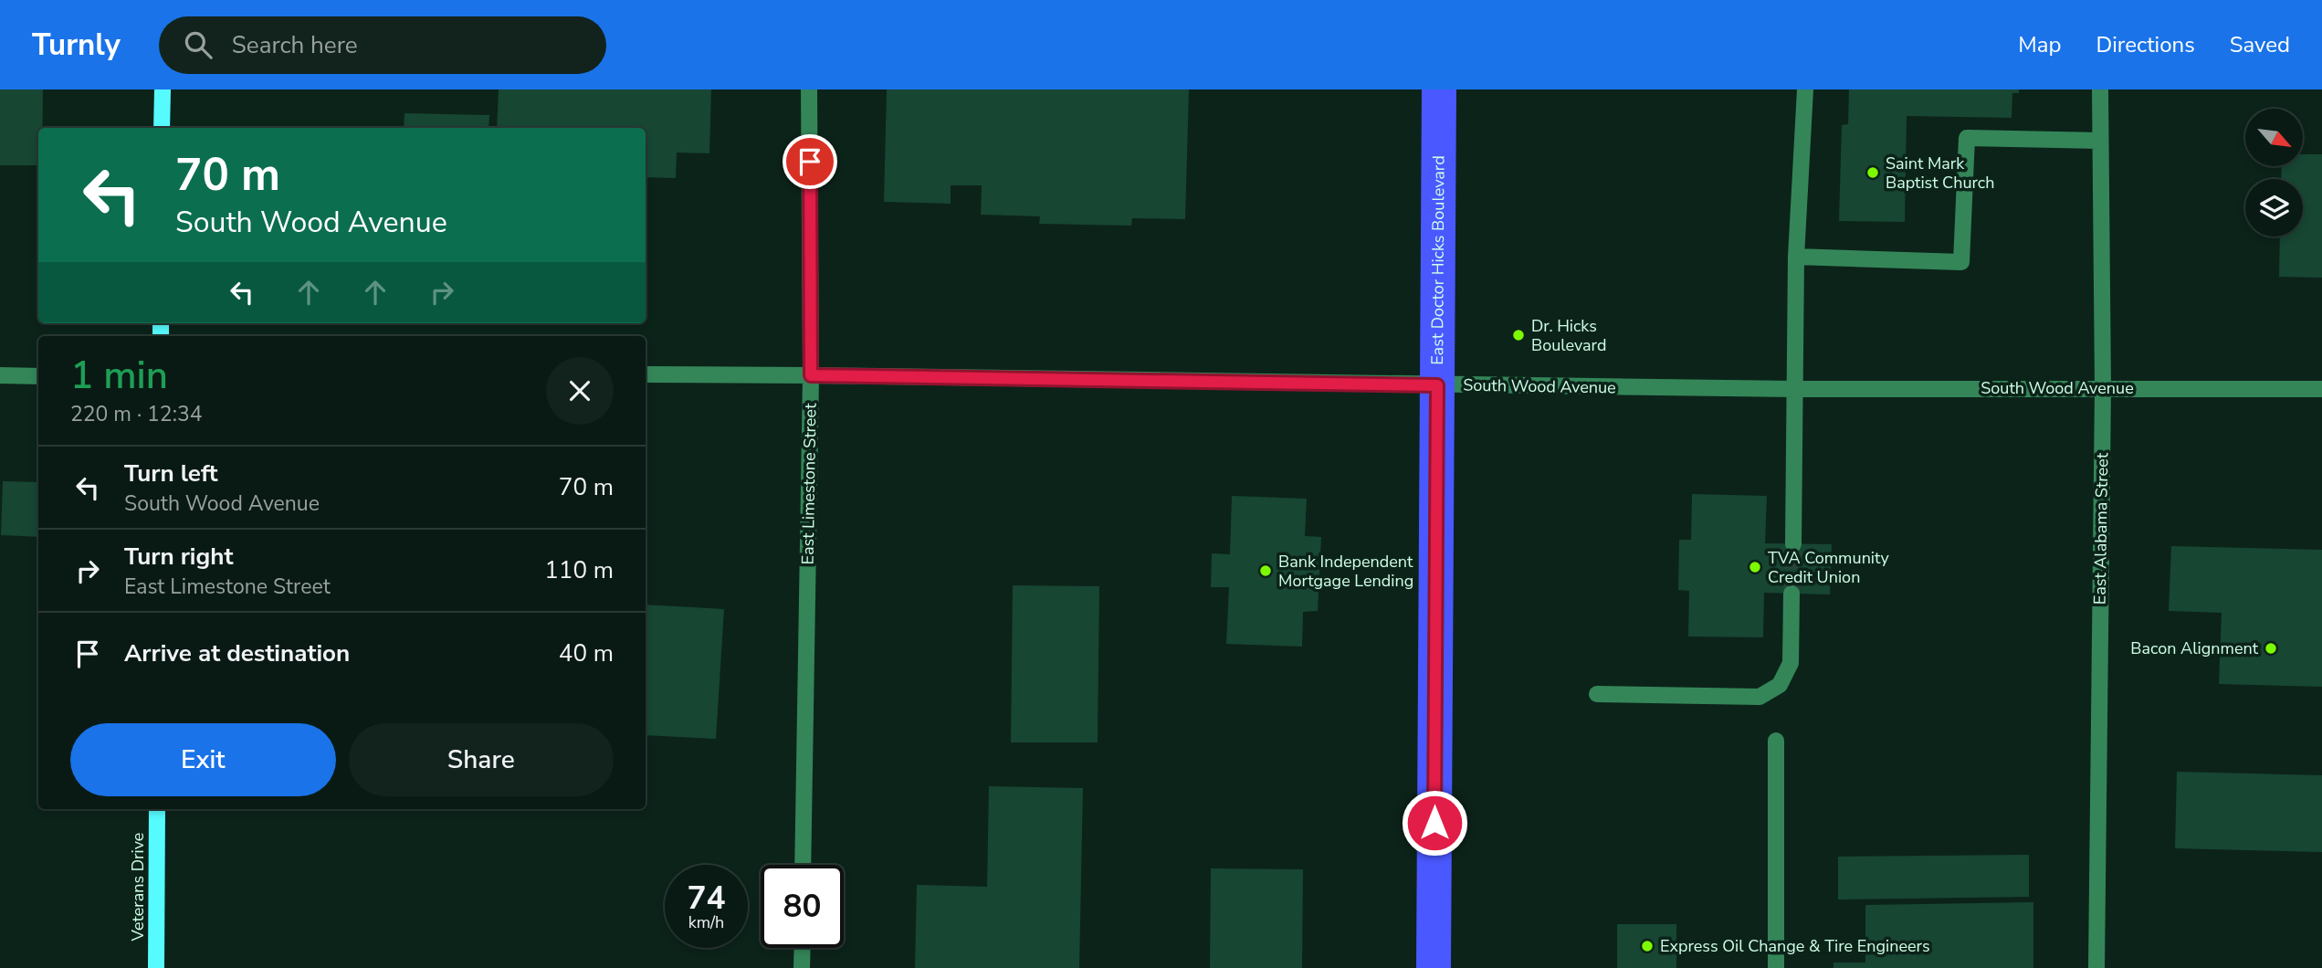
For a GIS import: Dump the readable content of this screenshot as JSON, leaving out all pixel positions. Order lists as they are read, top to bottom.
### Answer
{
  "streets": {
    "highway": ["East Doctor Hicks Boulevard"],
    "main road": ["Veterans Drive"],
    "street": ["South Wood Avenue", "East Limestone Street", "East Alabama Street"]
  },
  "crossings": [
    ["East Doctor Hicks Boulevard", "South Wood Avenue"],
    ["South Wood Avenue", "East Limestone Street"],
    ["South Wood Avenue", "East Alabama Street"]
  ],
  "places": [
    "Saint Mark Baptist Church",
    "Dr. Hicks Boulevard",
    "TVA Community Credit Union",
    "Bank Independent Mortgage Lending",
    "Bacon Alignment",
    "Express Oil Change & Tire Engineers"
  ],
  "north": "bottom right",
  "page": {
    "header": "Turnly",
    "search": "Search here",
    "nav": ["Map", "Directions", "Saved"],
    "turn": ["70 m", "South Wood Avenue"],
    "heading": ["1 min", "220 m · 12:34"],
    "list": [
      {
        "name": "Turn left",
        "note": "South Wood Avenue",
        "value": "70 m"
      },
      {
        "name": "Turn right",
        "note": "East Limestone Street",
        "value": "110 m"
      },
      {
        "name": "Arrive at destination",
        "value": "40 m"
      }
    ],
    "buttons": ["Exit", "Share"],
    "speed": "74 km/h",
    "limit": "80"
  }
}
